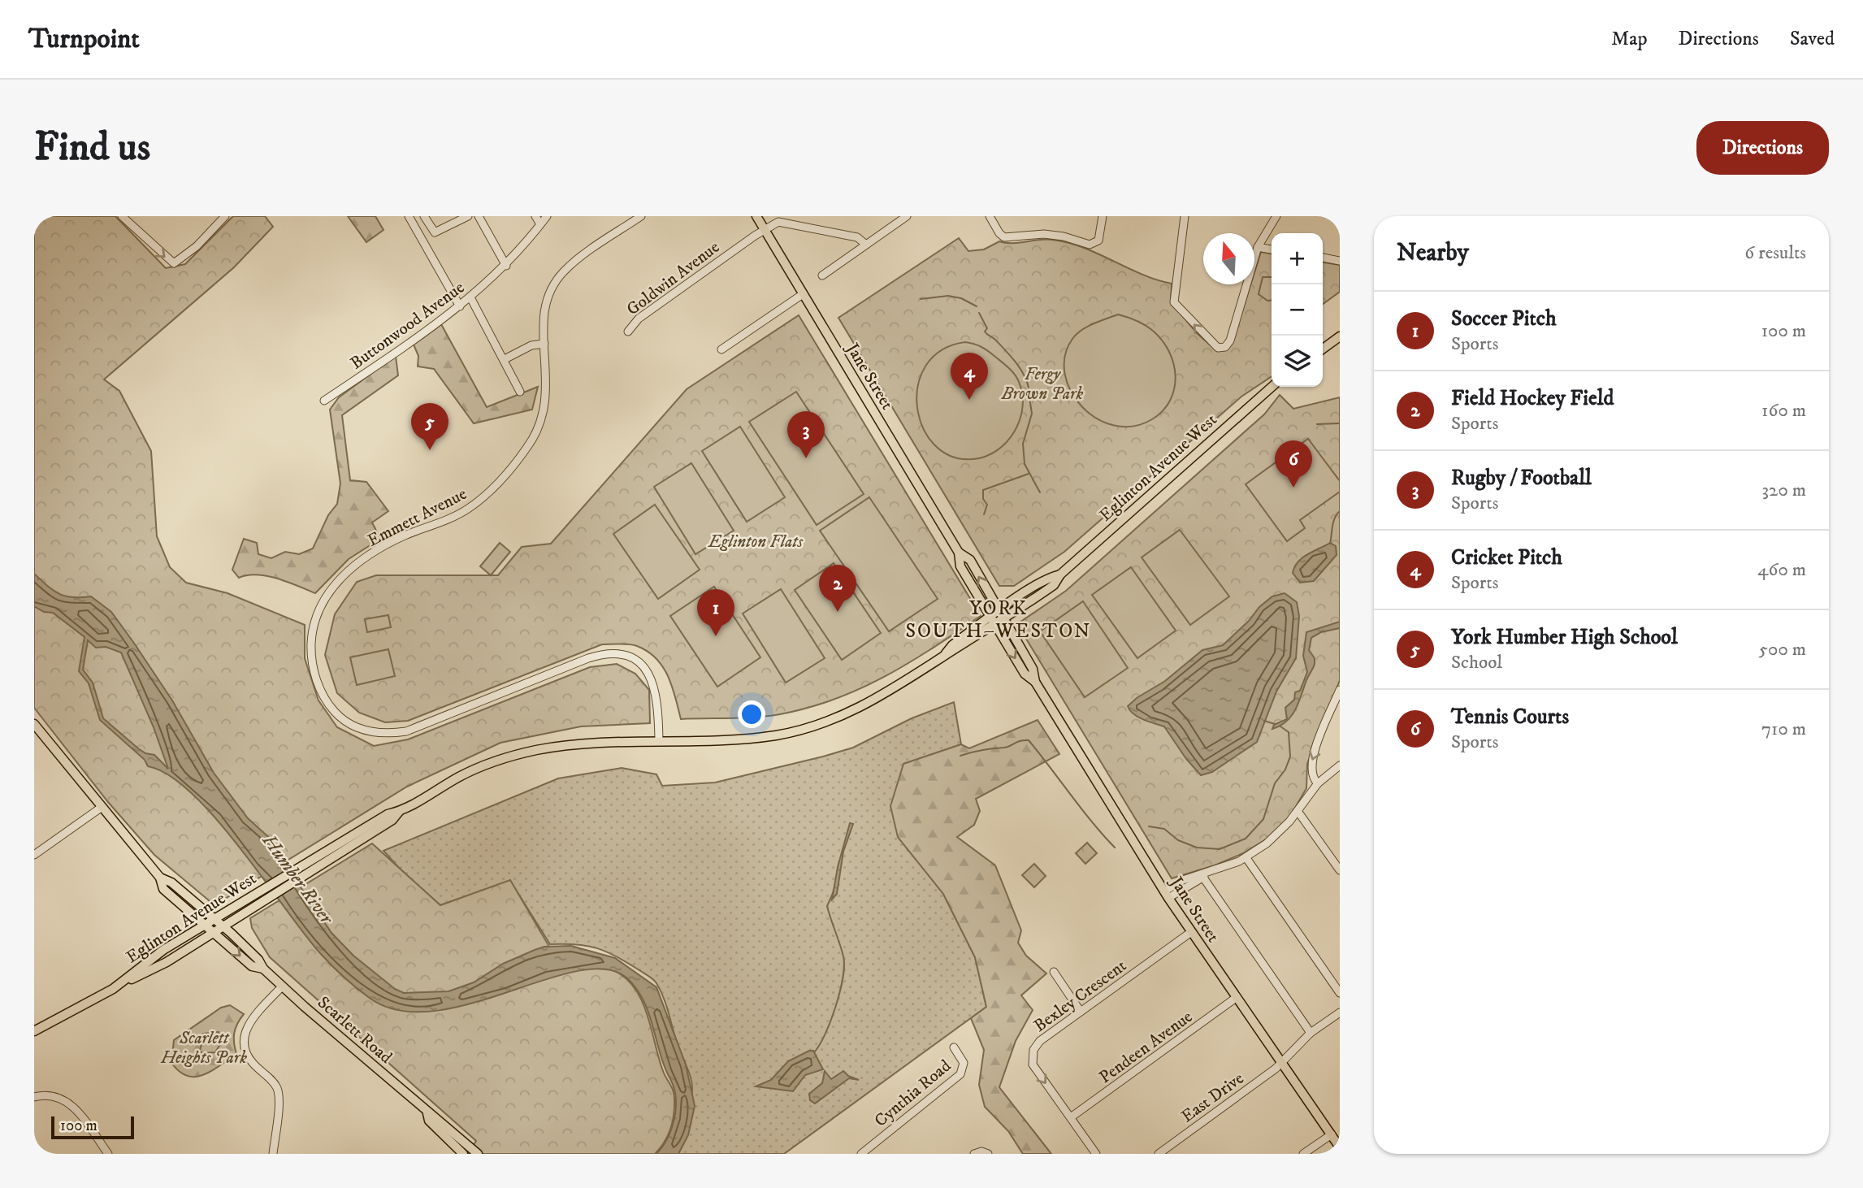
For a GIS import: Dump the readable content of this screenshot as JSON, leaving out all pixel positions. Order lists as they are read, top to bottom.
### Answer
{
  "streets": {
    "main road": ["Jane Street", "Eglinton Avenue West", "Scarlett Road"],
    "street": [
      "Goldwin Avenue",
      "Buttonwood Avenue",
      "Emmett Avenue",
      "Bexley Crescent",
      "Pendeen Avenue",
      "Cynthia Road",
      "East Drive"
    ]
  },
  "crossings": [
    ["Goldwin Avenue", "Jane Street"],
    ["Jane Street", "Eglinton Avenue West"],
    ["Jane Street", "Bexley Crescent"],
    ["Jane Street", "Pendeen Avenue"],
    ["Jane Street", "East Drive"],
    ["Eglinton Avenue West", "Emmett Avenue"],
    ["Eglinton Avenue West", "Scarlett Road"],
    ["Bexley Crescent", "Pendeen Avenue"]
  ],
  "districts": ["YORK SOUTH–WESTON"],
  "water": ["Humber River"],
  "parks": ["Fergy Brown Park", "Eglinton Flats", "Scarlett Heights Park"],
  "scale_bar": "100 m",
  "north": "top",
  "page": {
    "header": "Turnpoint",
    "nav": ["Map", "Directions", "Saved"],
    "buttons": "Directions",
    "title": "Find us",
    "heading": ["Nearby", "6 results"],
    "map_buttons": ["+", "−"],
    "list": [
      {
        "mark": "1",
        "name": "Soccer Pitch",
        "note": "Sports",
        "value": "100 m"
      },
      {
        "mark": "2",
        "name": "Field Hockey Field",
        "note": "Sports",
        "value": "160 m"
      },
      {
        "mark": "3",
        "name": "Rugby / Football",
        "note": "Sports",
        "value": "320 m"
      },
      {
        "mark": "4",
        "name": "Cricket Pitch",
        "note": "Sports",
        "value": "460 m"
      },
      {
        "mark": "5",
        "name": "York Humber High School",
        "note": "School",
        "value": "500 m"
      },
      {
        "mark": "6",
        "name": "Tennis Courts",
        "note": "Sports",
        "value": "710 m"
      }
    ],
    "pins": [
      "4",
      "5",
      "3",
      "6",
      "2",
      "1"
    ],
    "scale": "100 m"
  }
}
